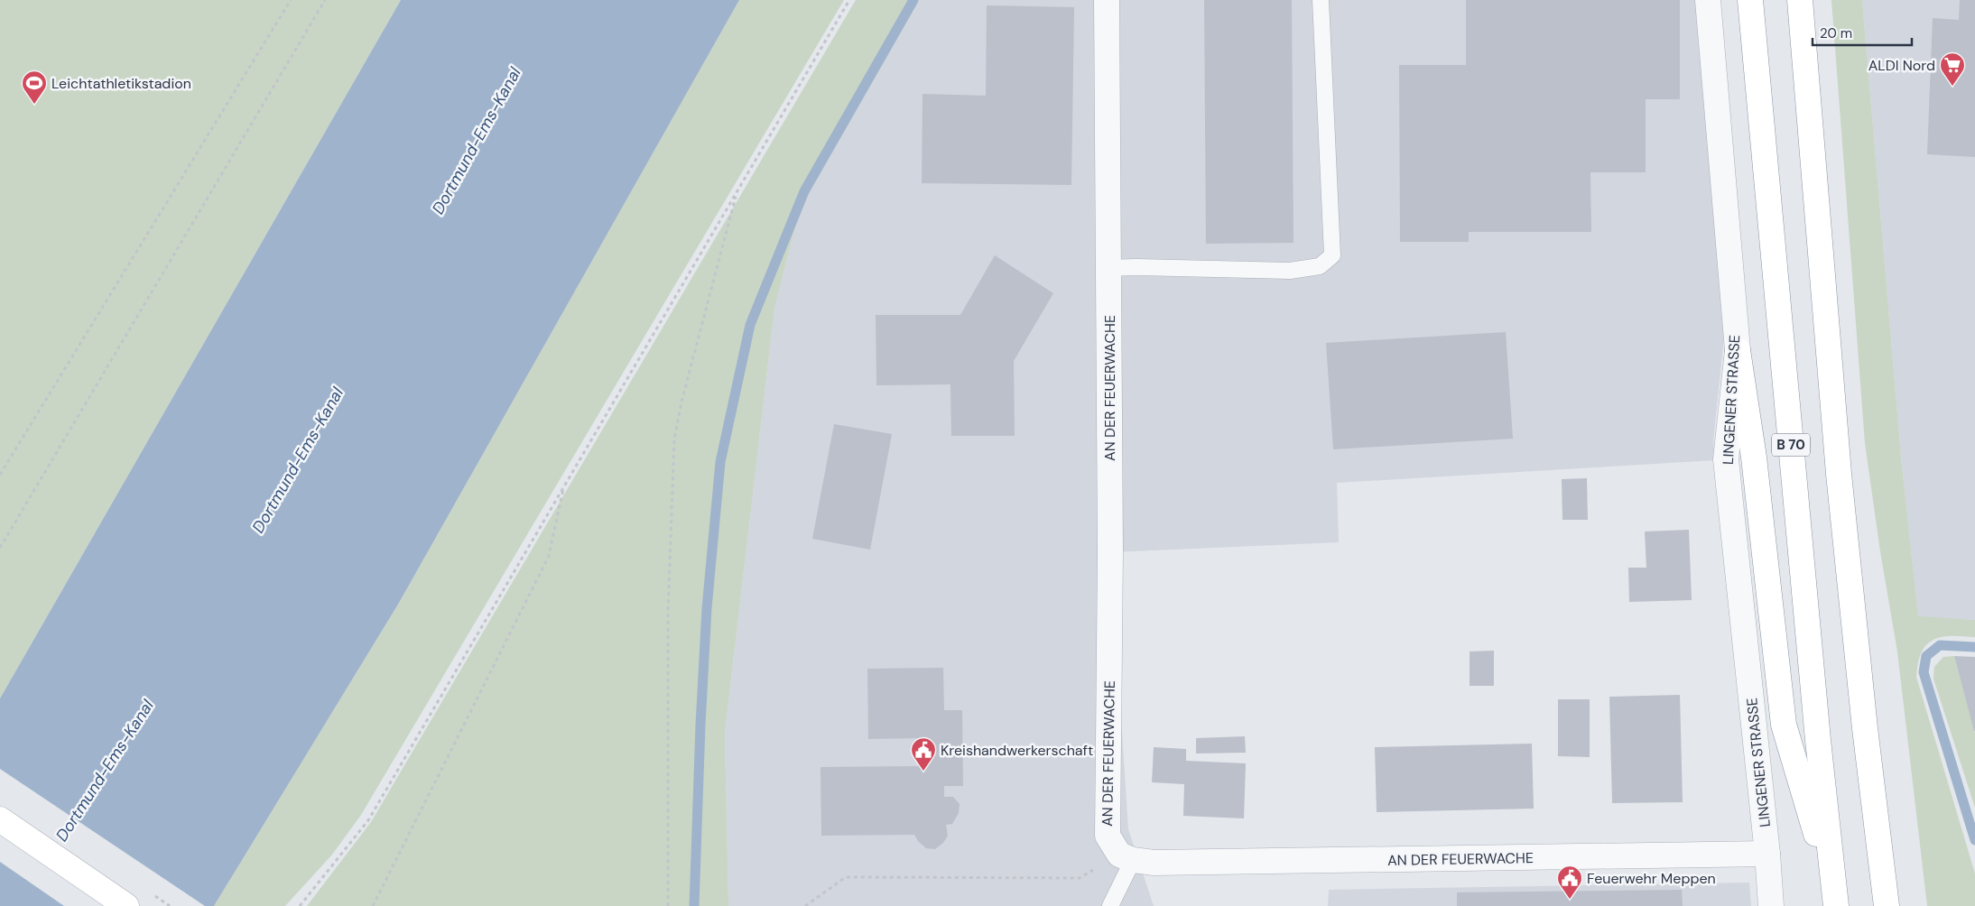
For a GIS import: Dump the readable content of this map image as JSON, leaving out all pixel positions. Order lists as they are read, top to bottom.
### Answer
{
  "streets": {
    "main road": ["B 70"],
    "street": ["AN DER FEUERWACHE", "LINGENER STRASSE"]
  },
  "crossings": [
    ["AN DER FEUERWACHE", "LINGENER STRASSE"]
  ],
  "water": ["Dortmund-Ems-Kanal"],
  "places": {
    "supermarket": ["ALDI Nord"],
    "sports": ["Leichtathletikstadion"],
    "public building": ["Kreishandwerkerschaft", "Feuerwehr Meppen"]
  },
  "scale_bar": "20 m"
}
